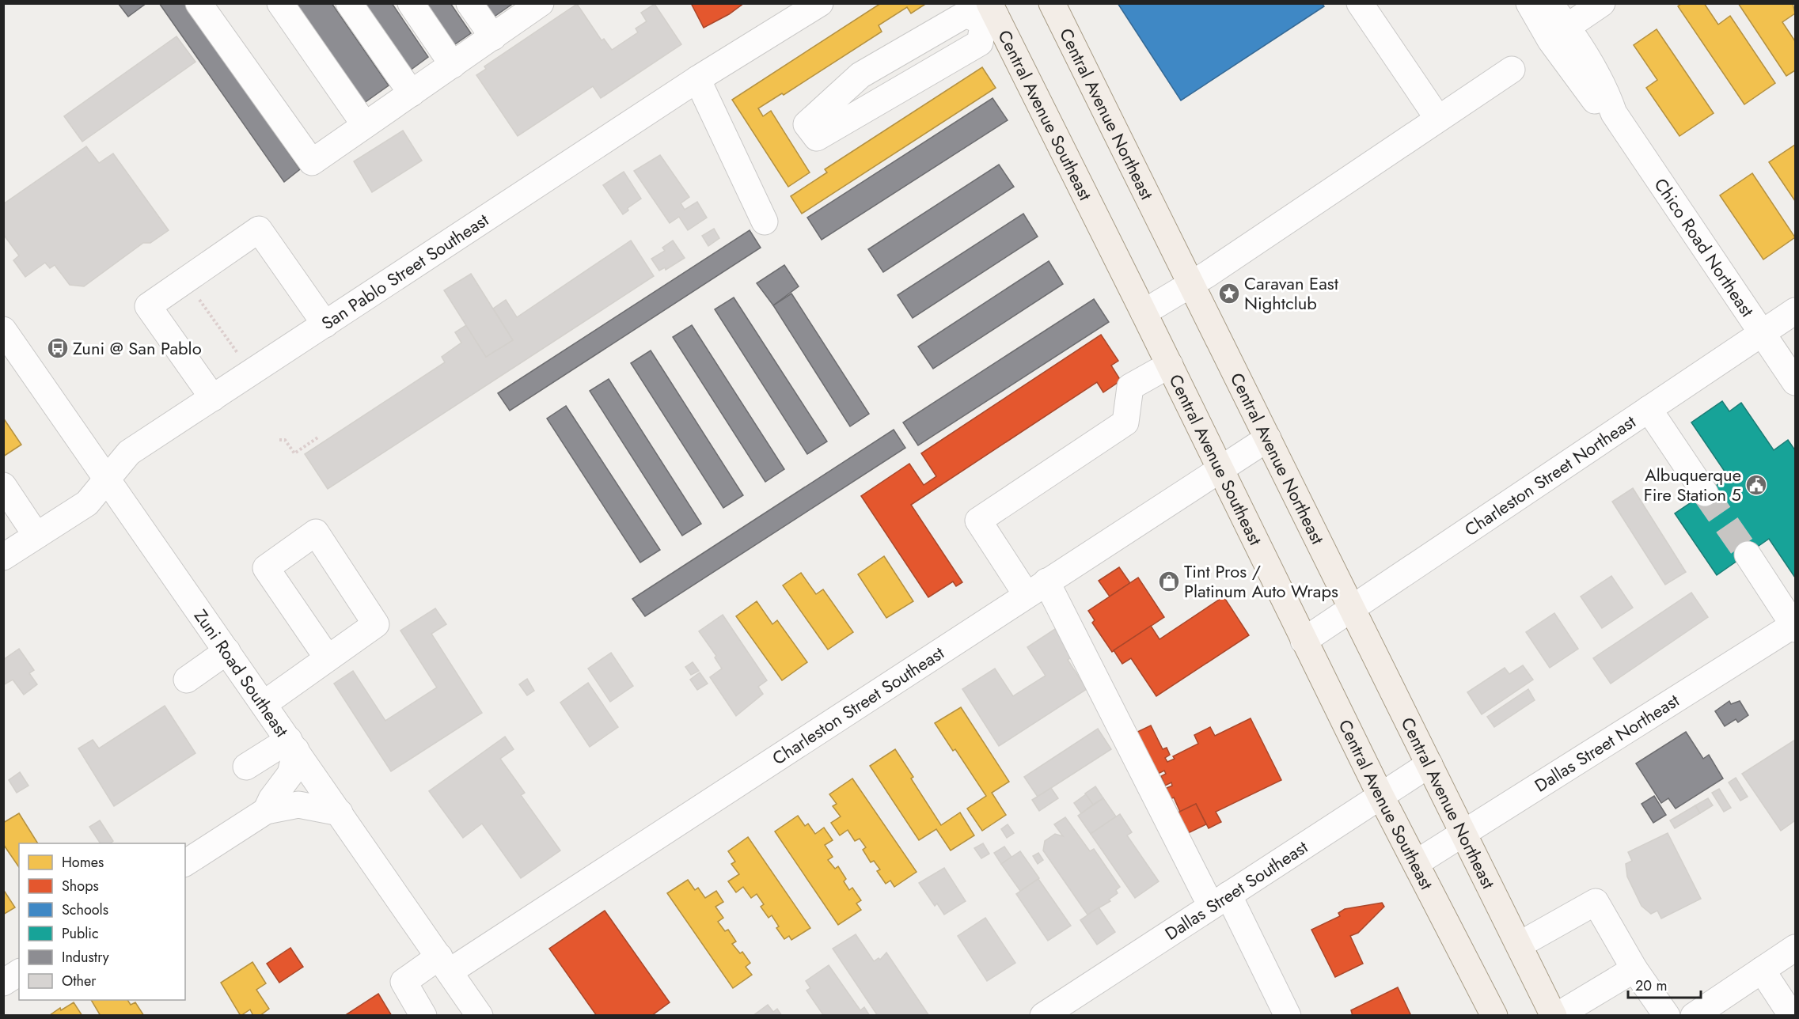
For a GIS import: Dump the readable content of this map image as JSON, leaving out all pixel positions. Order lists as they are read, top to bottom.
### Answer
{
  "streets": {
    "main road": ["Central Avenue Northeast", "Central Avenue Southeast"],
    "street": [
      "Chico Road Northeast",
      "San Pablo Street Southeast",
      "Charleston Street Northeast",
      "Zuni Road Southeast",
      "Charleston Street Southeast",
      "Dallas Street Northeast",
      "Dallas Street Southeast"
    ]
  },
  "crossings": [
    ["Central Avenue Northeast", "Charleston Street Northeast"],
    ["Central Avenue Northeast", "Charleston Street Southeast"],
    ["Central Avenue Northeast", "Dallas Street Northeast"],
    ["Central Avenue Northeast", "Dallas Street Southeast"],
    ["Central Avenue Southeast", "Charleston Street Northeast"],
    ["Central Avenue Southeast", "Charleston Street Southeast"],
    ["Central Avenue Southeast", "Dallas Street Northeast"],
    ["Central Avenue Southeast", "Dallas Street Southeast"],
    ["Chico Road Northeast", "Charleston Street Northeast"],
    ["San Pablo Street Southeast", "Zuni Road Southeast"],
    ["Zuni Road Southeast", "Charleston Street Southeast"]
  ],
  "places": {
    "place": ["Caravan East Nightclub"],
    "bus stop": ["Zuni @ San Pablo"],
    "public building": ["Albuquerque Fire Station 5"],
    "shop": ["Tint Pros / Platinum Auto Wraps"]
  },
  "legend": [
    "Homes",
    "Shops",
    "Schools",
    "Public",
    "Industry",
    "Other"
  ],
  "scale_bar": "20 m"
}
